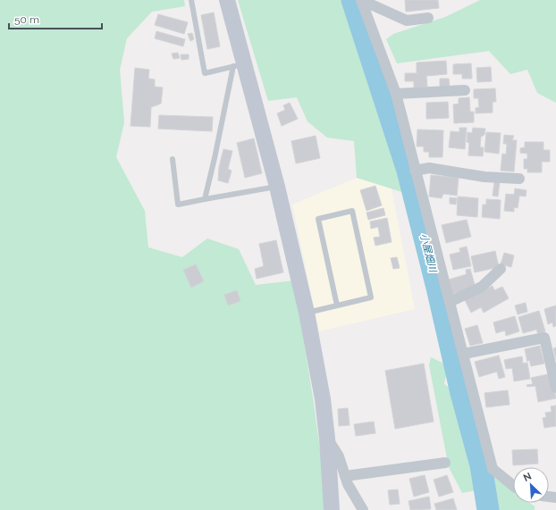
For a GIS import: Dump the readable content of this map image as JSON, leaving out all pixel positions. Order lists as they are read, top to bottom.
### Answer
{
  "water": ["小屋畑川"],
  "scale_bar": "50 m",
  "north": "top left"
}
